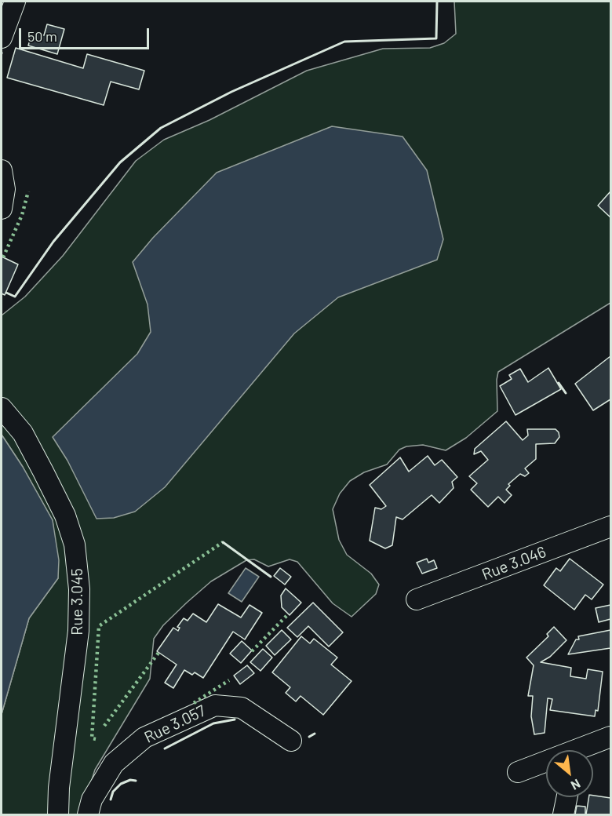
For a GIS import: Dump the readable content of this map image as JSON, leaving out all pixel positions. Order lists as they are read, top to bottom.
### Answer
{
  "streets": {
    "street": ["Rue 3.046", "Rue 3.045", "Rue 3.057"]
  },
  "scale_bar": "50 m",
  "north": "bottom right"
}
